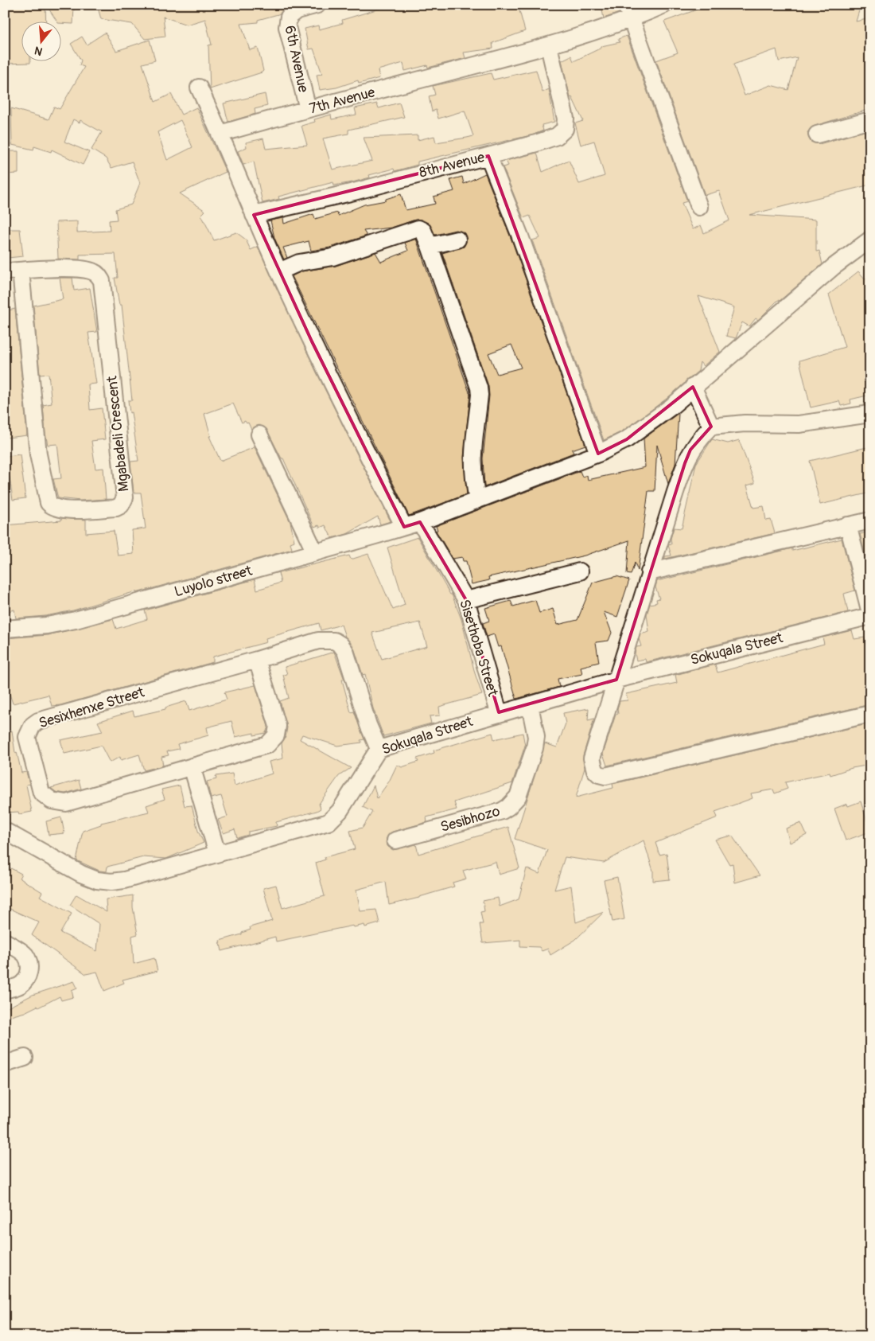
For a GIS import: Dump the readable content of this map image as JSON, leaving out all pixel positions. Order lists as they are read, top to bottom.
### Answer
{
  "streets": {
    "street": [
      "6th Avenue",
      "7th Avenue",
      "8th Avenue",
      "Mgabadeli Crescent",
      "Luyolo street",
      "Sisethoba Street",
      "Sokuqala Street",
      "Sesixhenxe Street",
      "Sesibhozo"
    ]
  },
  "crossings": [
    ["6th Avenue", "7th Avenue"],
    ["7th Avenue", "8th Avenue"],
    ["Luyolo street", "Sisethoba Street"],
    ["Sisethoba Street", "Sokuqala Street"],
    ["Sokuqala Street", "Sesixhenxe Street"],
    ["Sokuqala Street", "Sesibhozo"]
  ],
  "north": "bottom"
}
